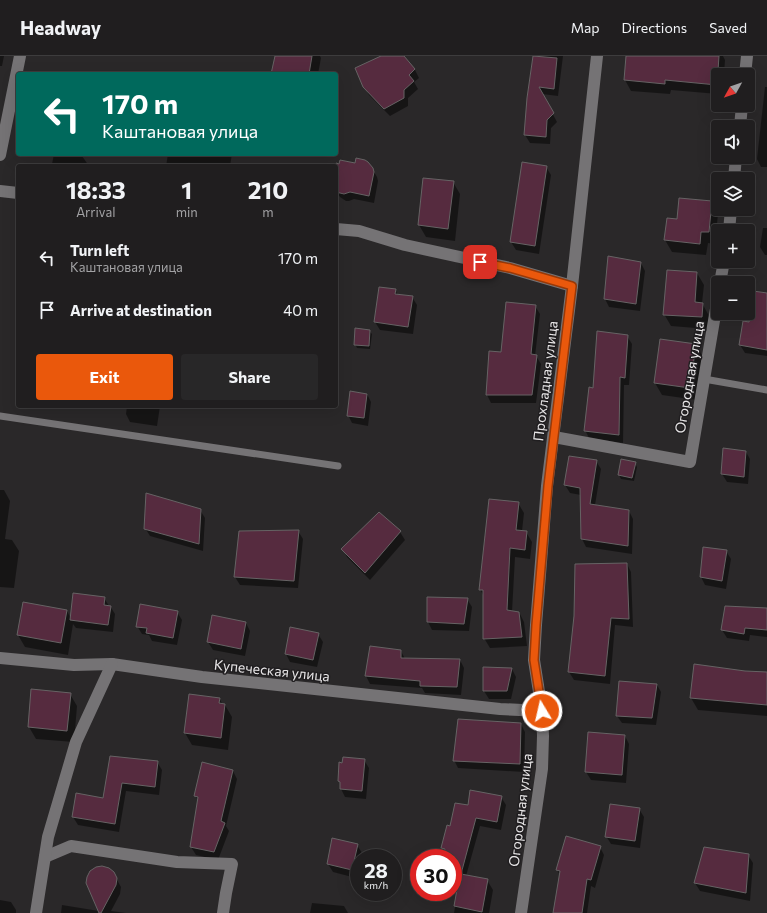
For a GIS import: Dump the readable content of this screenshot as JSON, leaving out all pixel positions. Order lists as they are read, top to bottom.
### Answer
{
  "streets": {
    "street": ["Огородная улица", "Прохладная улица", "Купеческая улица"]
  },
  "crossings": [
    ["Огородная улица", "Прохладная улица"],
    ["Огородная улица", "Купеческая улица"],
    ["Прохладная улица", "Купеческая улица"]
  ],
  "north": "bottom left",
  "page": {
    "header": "Headway",
    "nav": ["Map", "Directions", "Saved"],
    "map_buttons": ["+", "−"],
    "turn": ["170 m", "Каштановая улица"],
    "eta": [
      "18:33",
      "Arrival",
      "1",
      "min",
      "210",
      "m"
    ],
    "list": [
      {
        "name": "Turn left",
        "note": "Каштановая улица",
        "value": "170 m"
      },
      {
        "name": "Arrive at destination",
        "value": "40 m"
      }
    ],
    "buttons": ["Exit", "Share"],
    "speed": "28 km/h",
    "limit": "30"
  }
}
